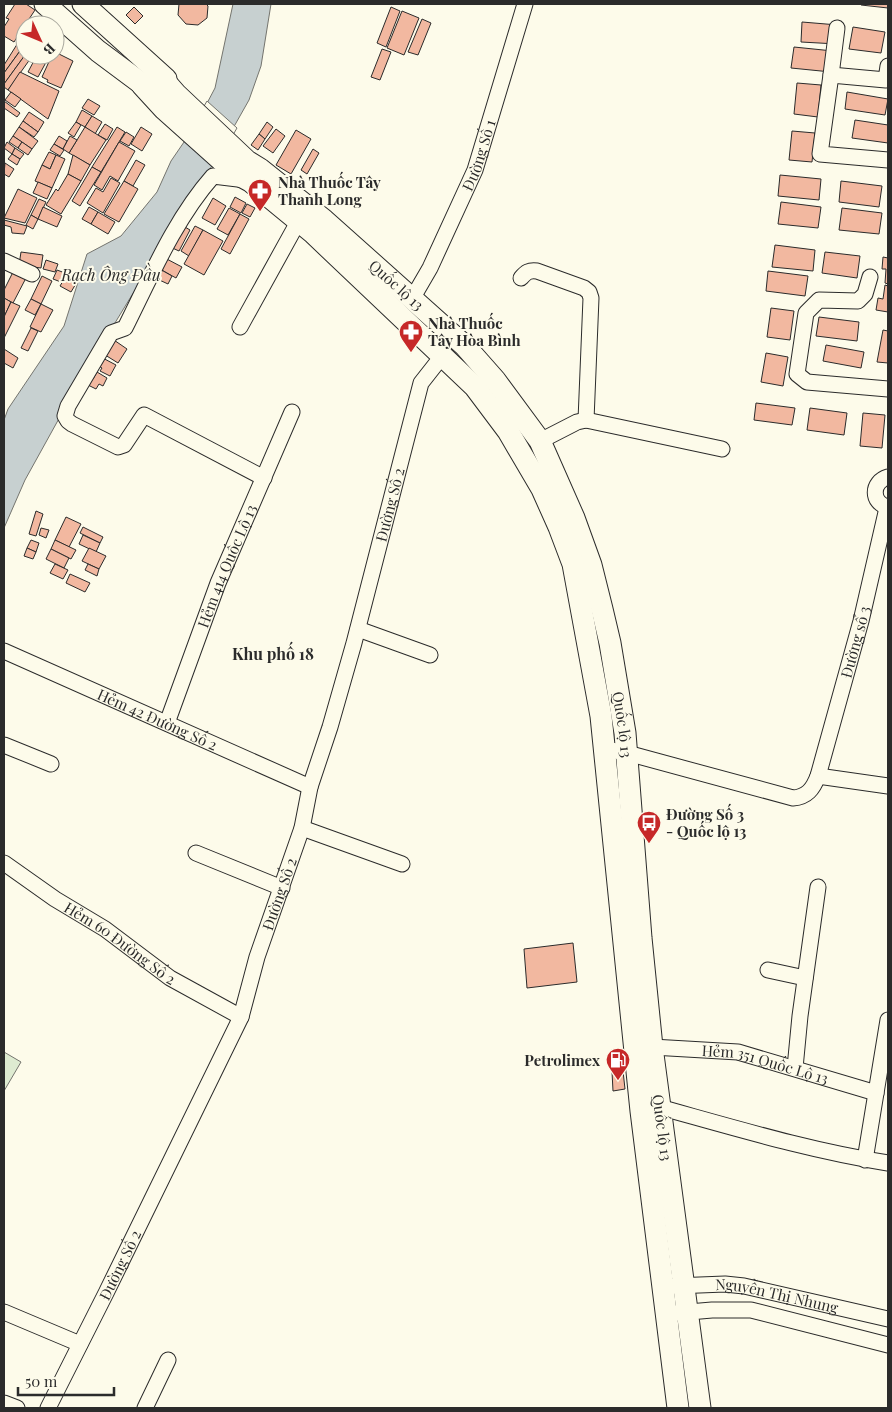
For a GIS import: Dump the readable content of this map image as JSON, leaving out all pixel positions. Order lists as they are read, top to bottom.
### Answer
{
  "streets": {
    "highway": ["Quốc lộ 13"],
    "street": [
      "Đường Số 1",
      "Đường Số 2",
      "Hẻm 414 Quốc Lộ 13",
      "Đường sổ 3",
      "Hẻm 42 Đường Số 2",
      "Hẻm 60 Đường Số 2",
      "Hẻm 351 Quốc Lộ 13",
      "Nguyễn Thị Nhung"
    ]
  },
  "crossings": [
    ["Đường Số 1", "Quốc lộ 13"],
    ["Quốc lộ 13", "Đường Số 2"],
    ["Quốc lộ 13", "Đường sổ 3"],
    ["Quốc lộ 13", "Hẻm 351 Quốc Lộ 13"],
    ["Quốc lộ 13", "Nguyễn Thị Nhung"],
    ["Đường Số 2", "Hẻm 42 Đường Số 2"],
    ["Đường Số 2", "Hẻm 60 Đường Số 2"],
    ["Hẻm 414 Quốc Lộ 13", "Hẻm 42 Đường Số 2"]
  ],
  "districts": ["Khu phố 18"],
  "water": ["Rạch Ông Đầu"],
  "places": {
    "pharmacy": ["Nhà Thuốc Tây Thanh Long", "Nhà Thuốc Tây Hòa Bình"],
    "bus stop": ["Đường Số 3 - Quốc lộ 13"],
    "fuel station": ["Petrolimex"]
  },
  "scale_bar": "50 m",
  "north": "bottom right"
}
